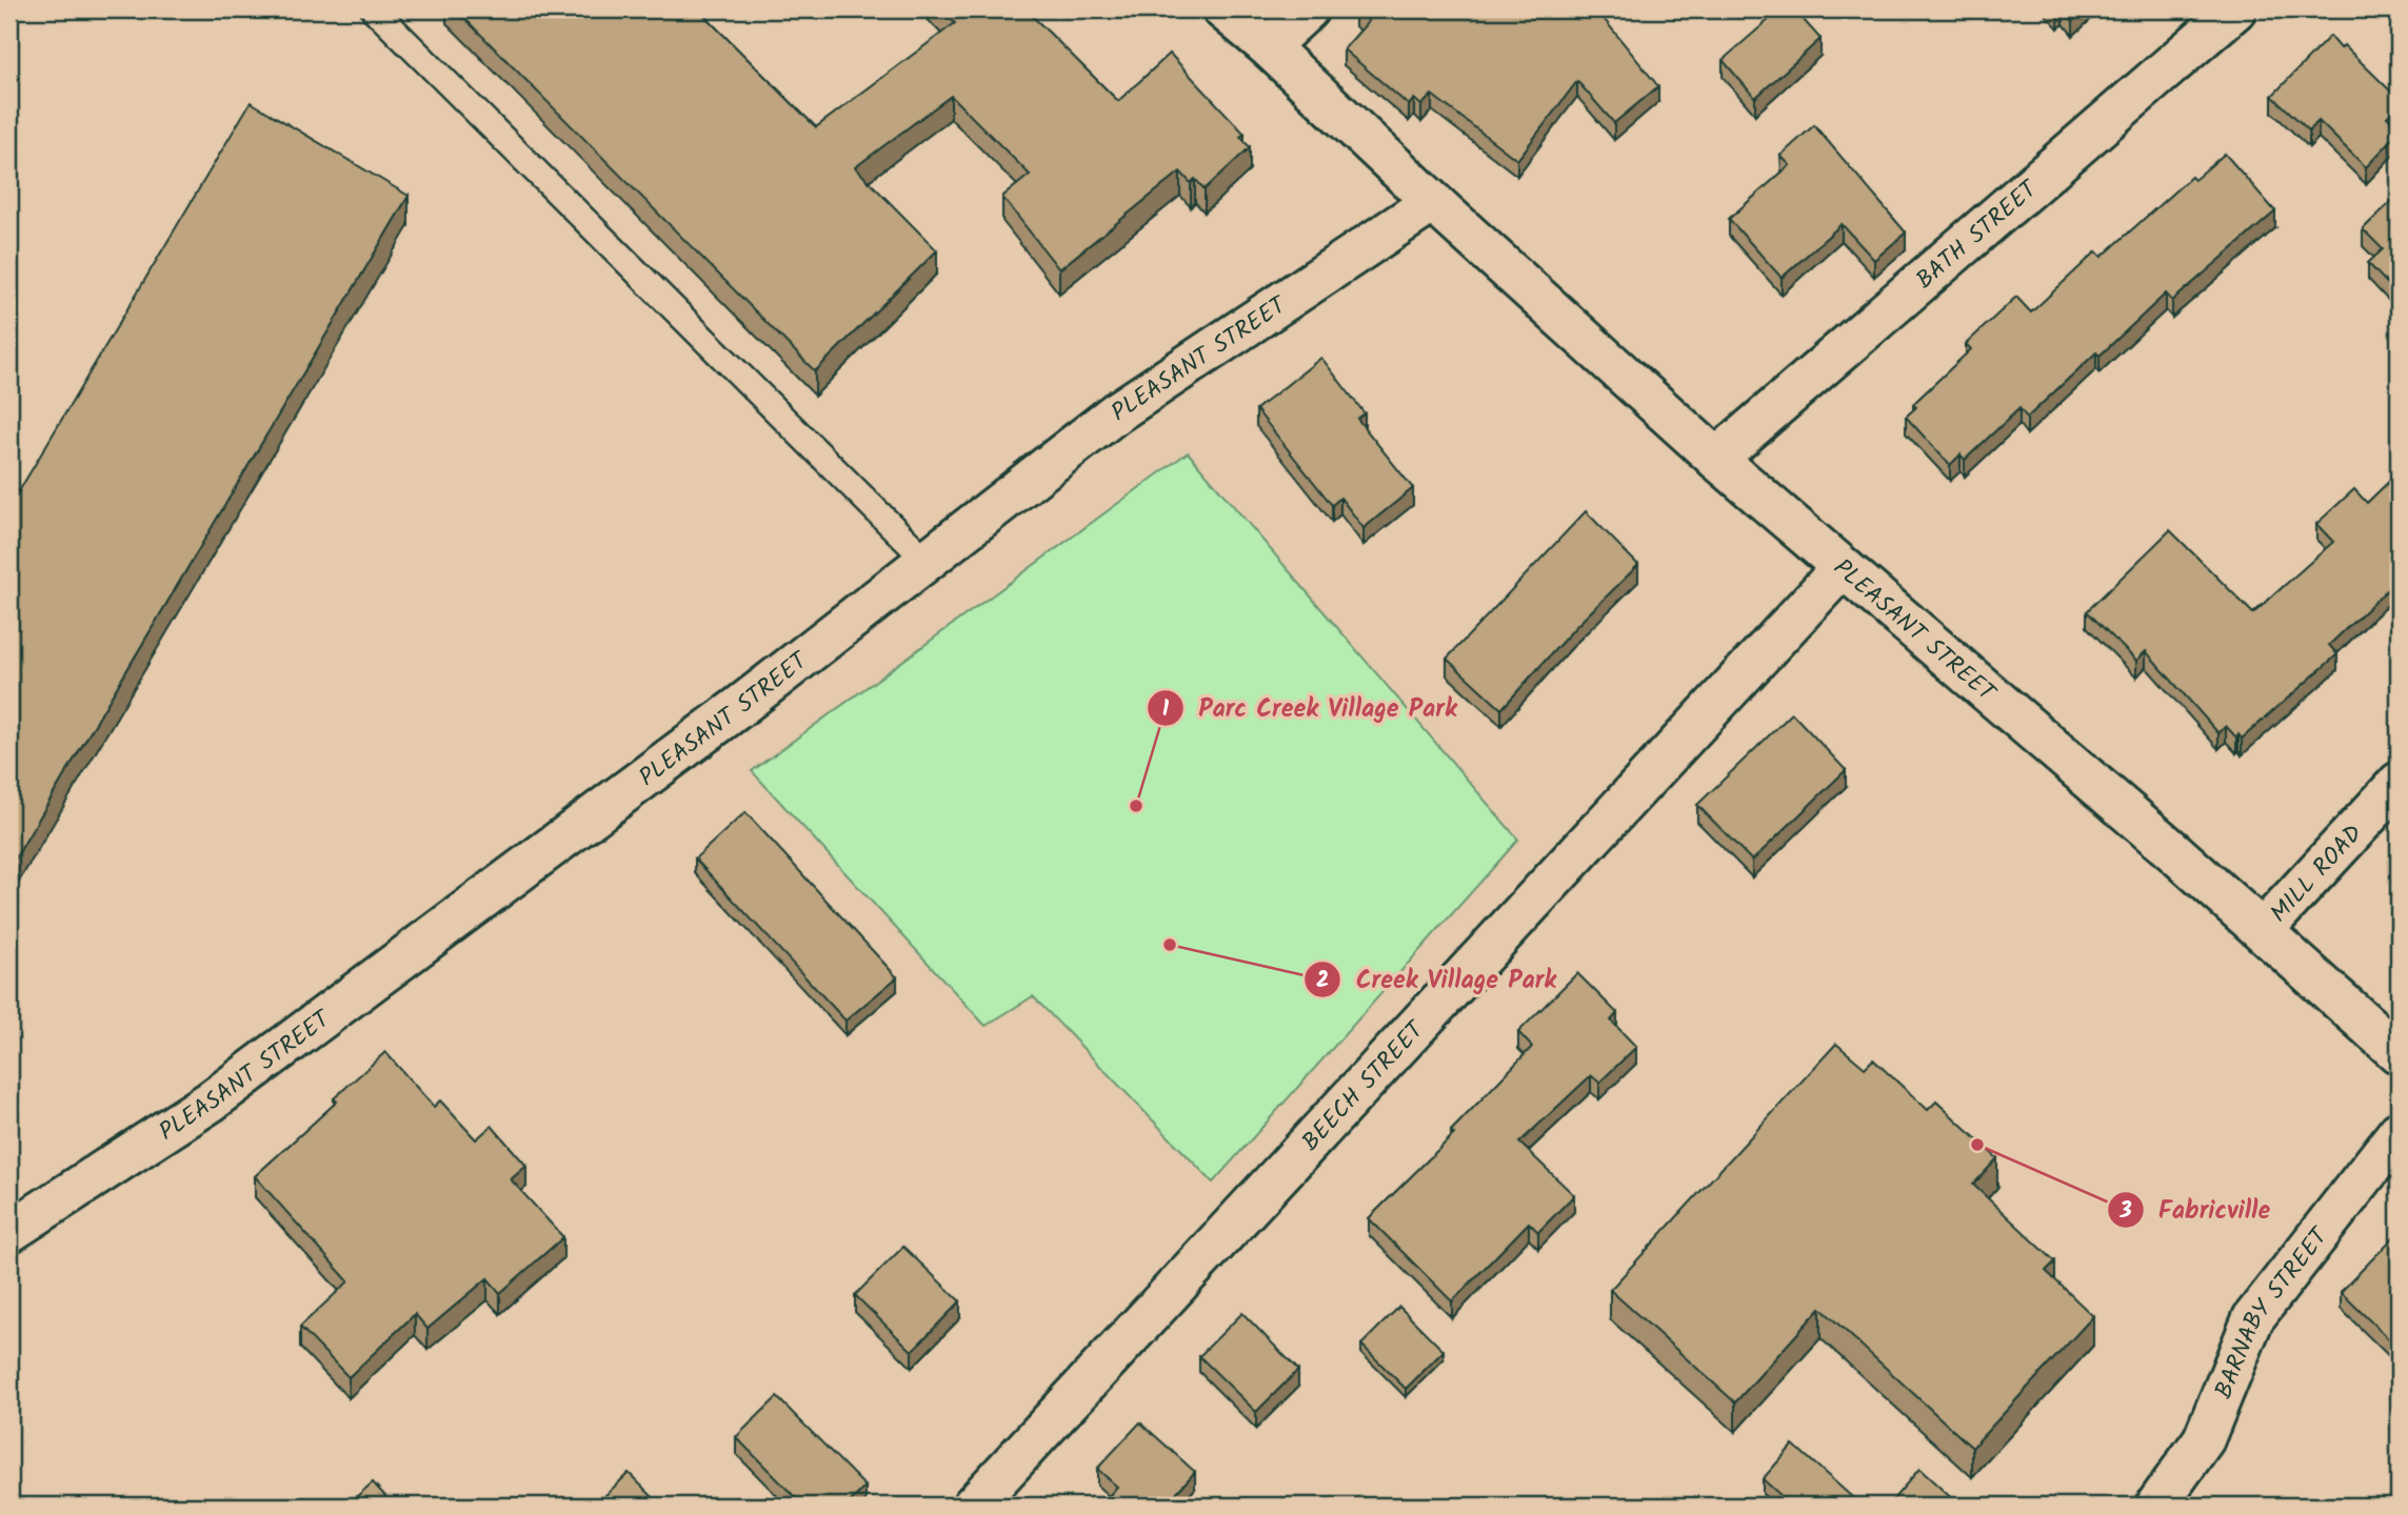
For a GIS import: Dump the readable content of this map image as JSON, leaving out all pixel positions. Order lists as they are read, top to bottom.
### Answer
{
  "streets": {
    "street": [
      "BATH STREET",
      "PLEASANT STREET",
      "MILL ROAD",
      "BEECH STREET",
      "BARNABY STREET"
    ]
  },
  "crossings": [
    ["BATH STREET", "PLEASANT STREET"],
    ["PLEASANT STREET", "MILL ROAD"],
    ["PLEASANT STREET", "BEECH STREET"]
  ],
  "places": ["Parc Creek Village Park", "Creek Village Park", "Fabricville"]
}
